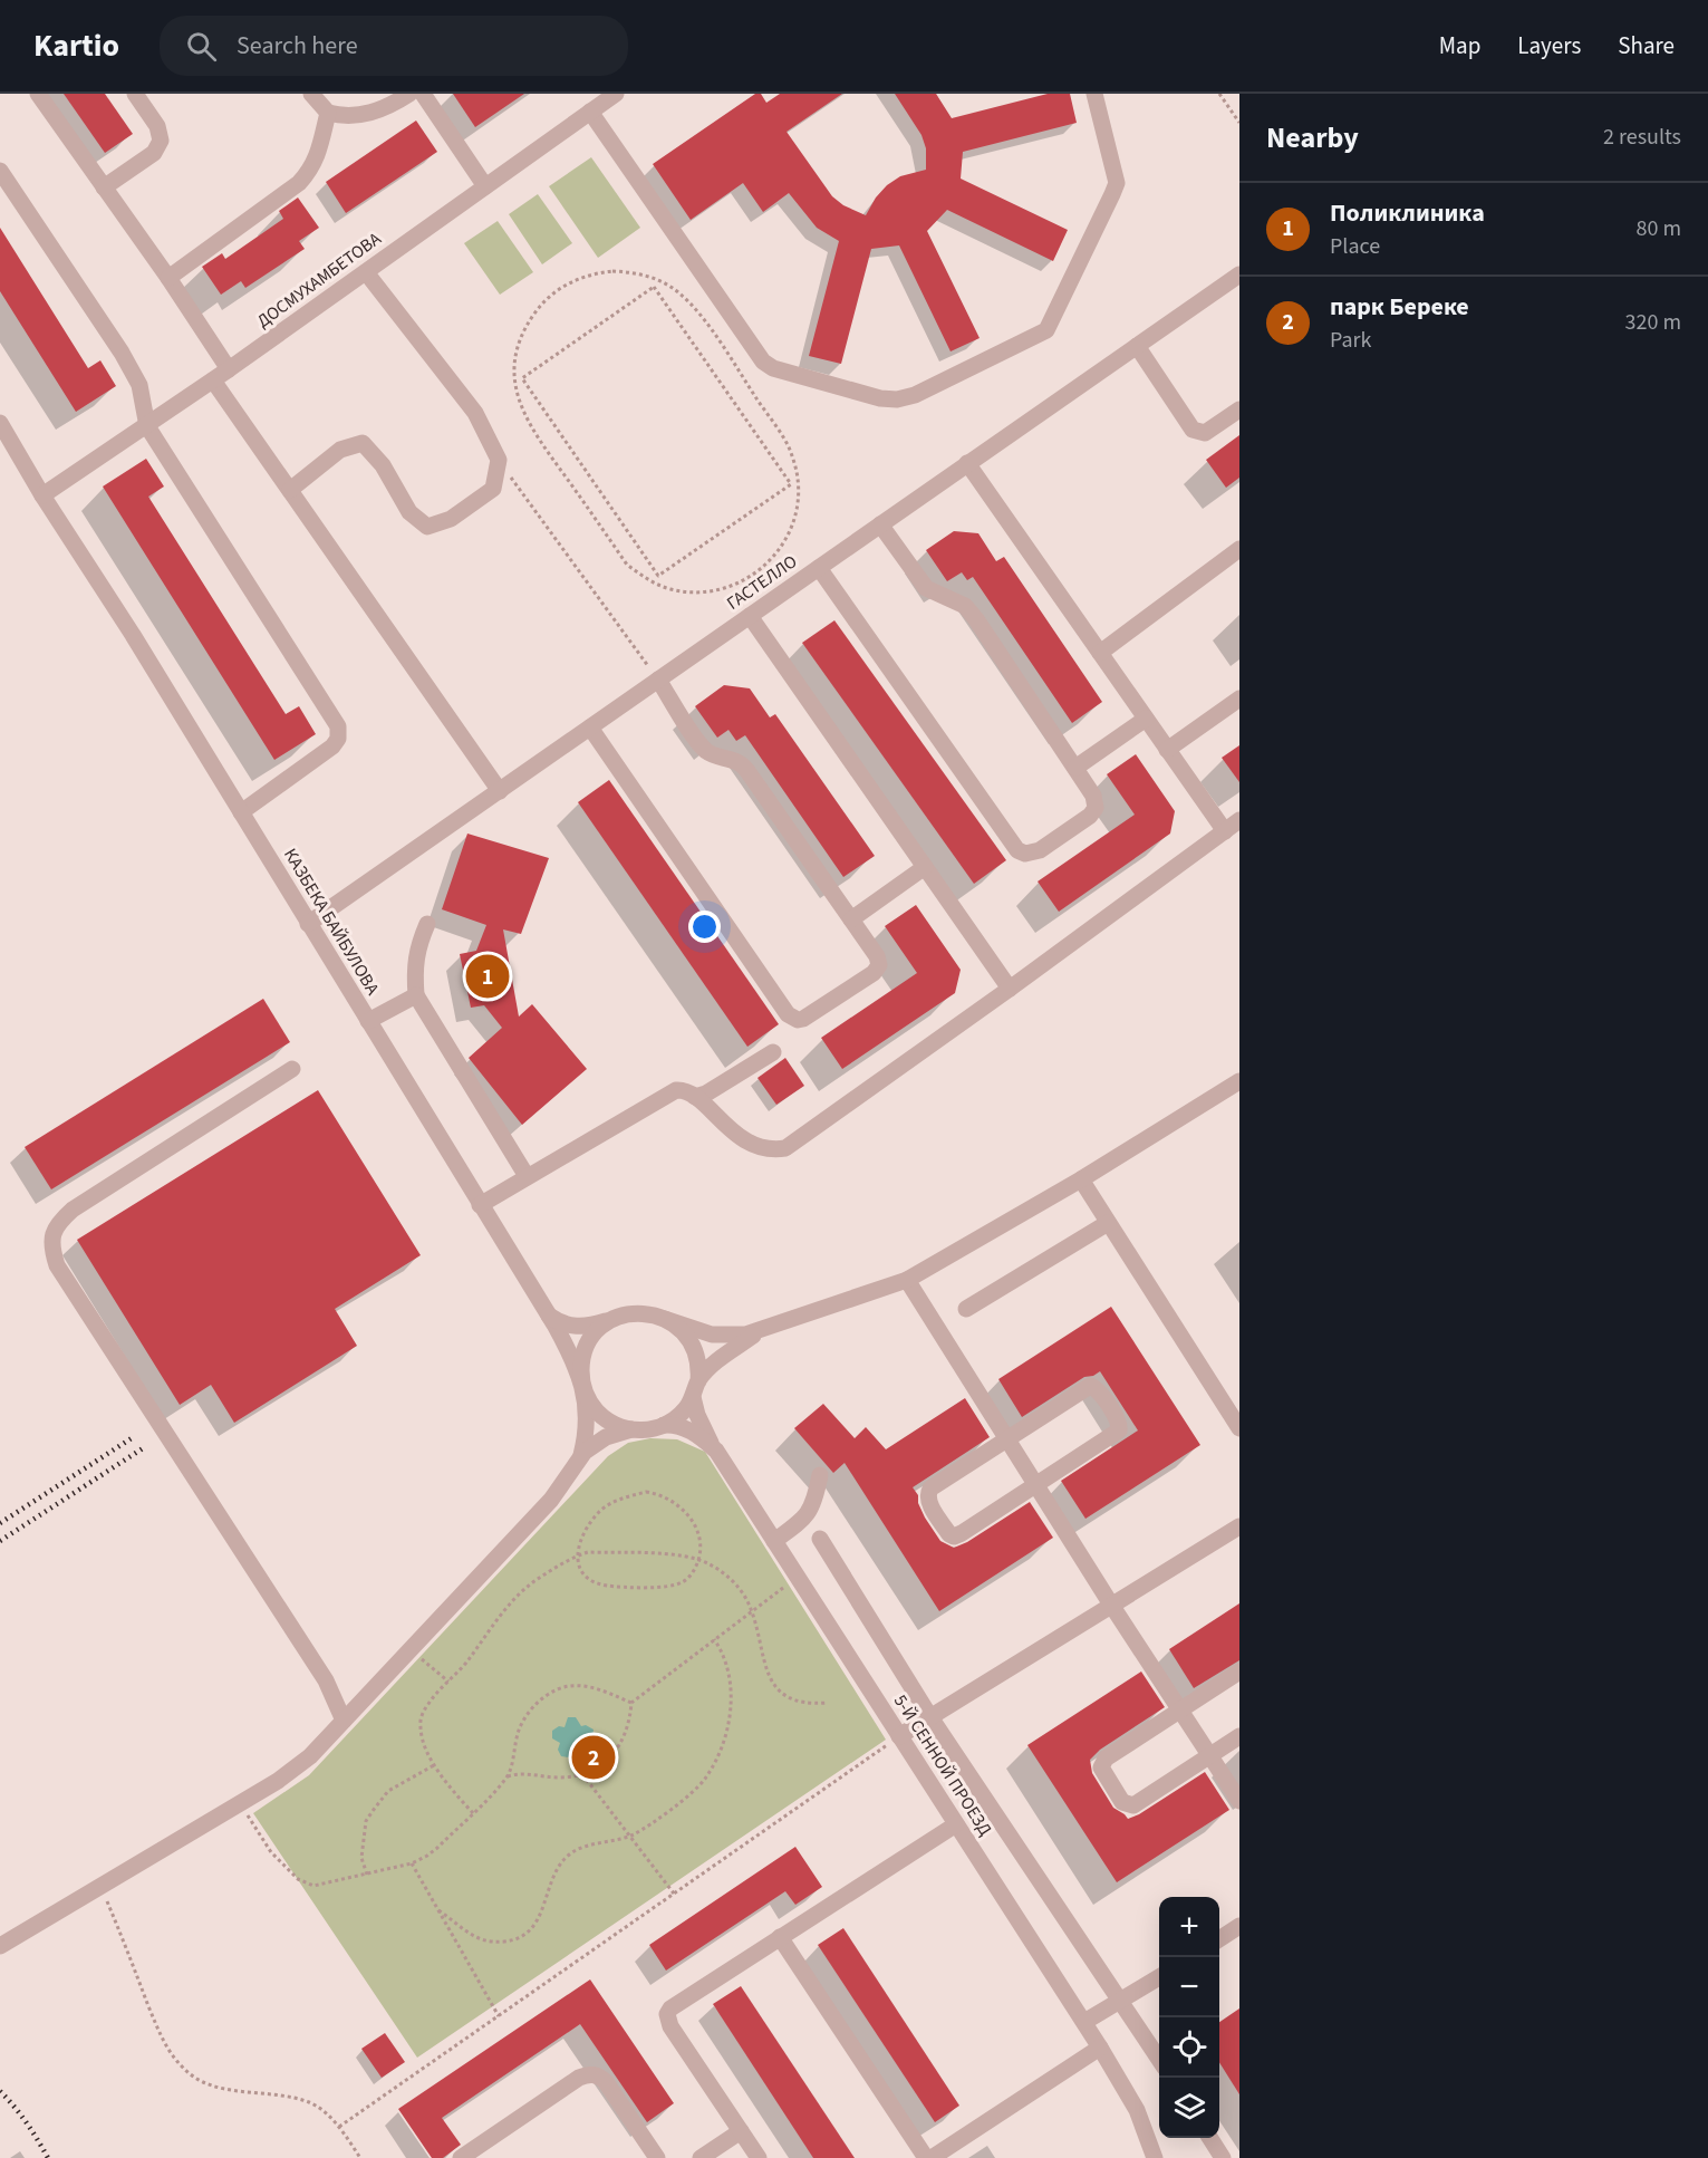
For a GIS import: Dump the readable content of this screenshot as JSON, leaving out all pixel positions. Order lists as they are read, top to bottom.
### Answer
{
  "streets": {
    "street": [
      "ДОСМУХАМБЕТОВА",
      "ГАСТЕЛЛО",
      "КАЗБЕКА БАЙБУЛОВА",
      "5-Й СЕННОЙ ПРОЕЗД"
    ]
  },
  "crossings": [
    ["ДОСМУХАМБЕТОВА", "КАЗБЕКА БАЙБУЛОВА"],
    ["ГАСТЕЛЛО", "КАЗБЕКА БАЙБУЛОВА"],
    ["КАЗБЕКА БАЙБУЛОВА", "5-Й СЕННОЙ ПРОЕЗД"]
  ],
  "page": {
    "header": "Kartio",
    "search": "Search here",
    "nav": ["Map", "Layers", "Share"],
    "heading": ["Nearby", "2 results"],
    "list": [
      {
        "mark": "1",
        "name": "Поликлиника",
        "note": "Place",
        "value": "80 m"
      },
      {
        "mark": "2",
        "name": "парк Береке",
        "note": "Park",
        "value": "320 m"
      }
    ],
    "pins": ["1", "2"],
    "map_buttons": ["+", "−"]
  }
}
